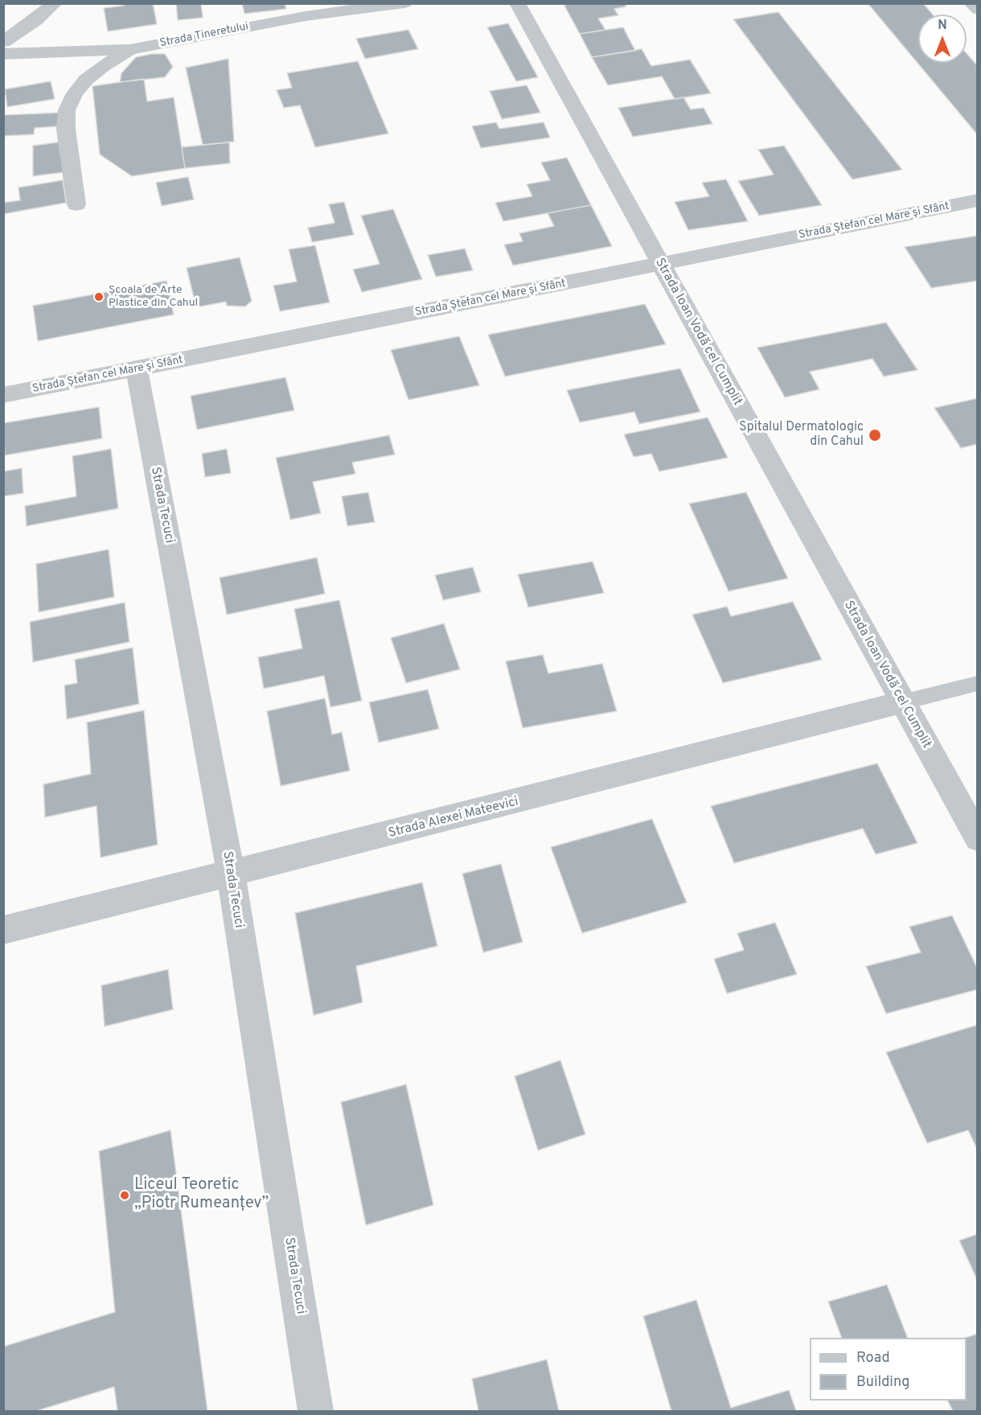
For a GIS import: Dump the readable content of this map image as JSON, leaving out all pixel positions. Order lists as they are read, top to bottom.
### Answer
{
  "streets": {
    "street": [
      "Strada Tineretului",
      "Strada Ștefan cel Mare și Sfânt",
      "Strada Ioan Vodă cel Cumplit",
      "Strada Tecuci",
      "Strada Alexei Mateevici"
    ]
  },
  "crossings": [
    ["Strada Ștefan cel Mare și Sfânt", "Strada Ioan Vodă cel Cumplit"],
    ["Strada Ștefan cel Mare și Sfânt", "Strada Tecuci"],
    ["Strada Ioan Vodă cel Cumplit", "Strada Alexei Mateevici"],
    ["Strada Tecuci", "Strada Alexei Mateevici"]
  ],
  "places": ["Școala de Arte Plastice din Cahul", "Spitalul Dermatologic din Cahul", "Liceul Teoretic „Piotr Rumeanțev”"],
  "legend": ["Road", "Building"],
  "north": "top"
}
